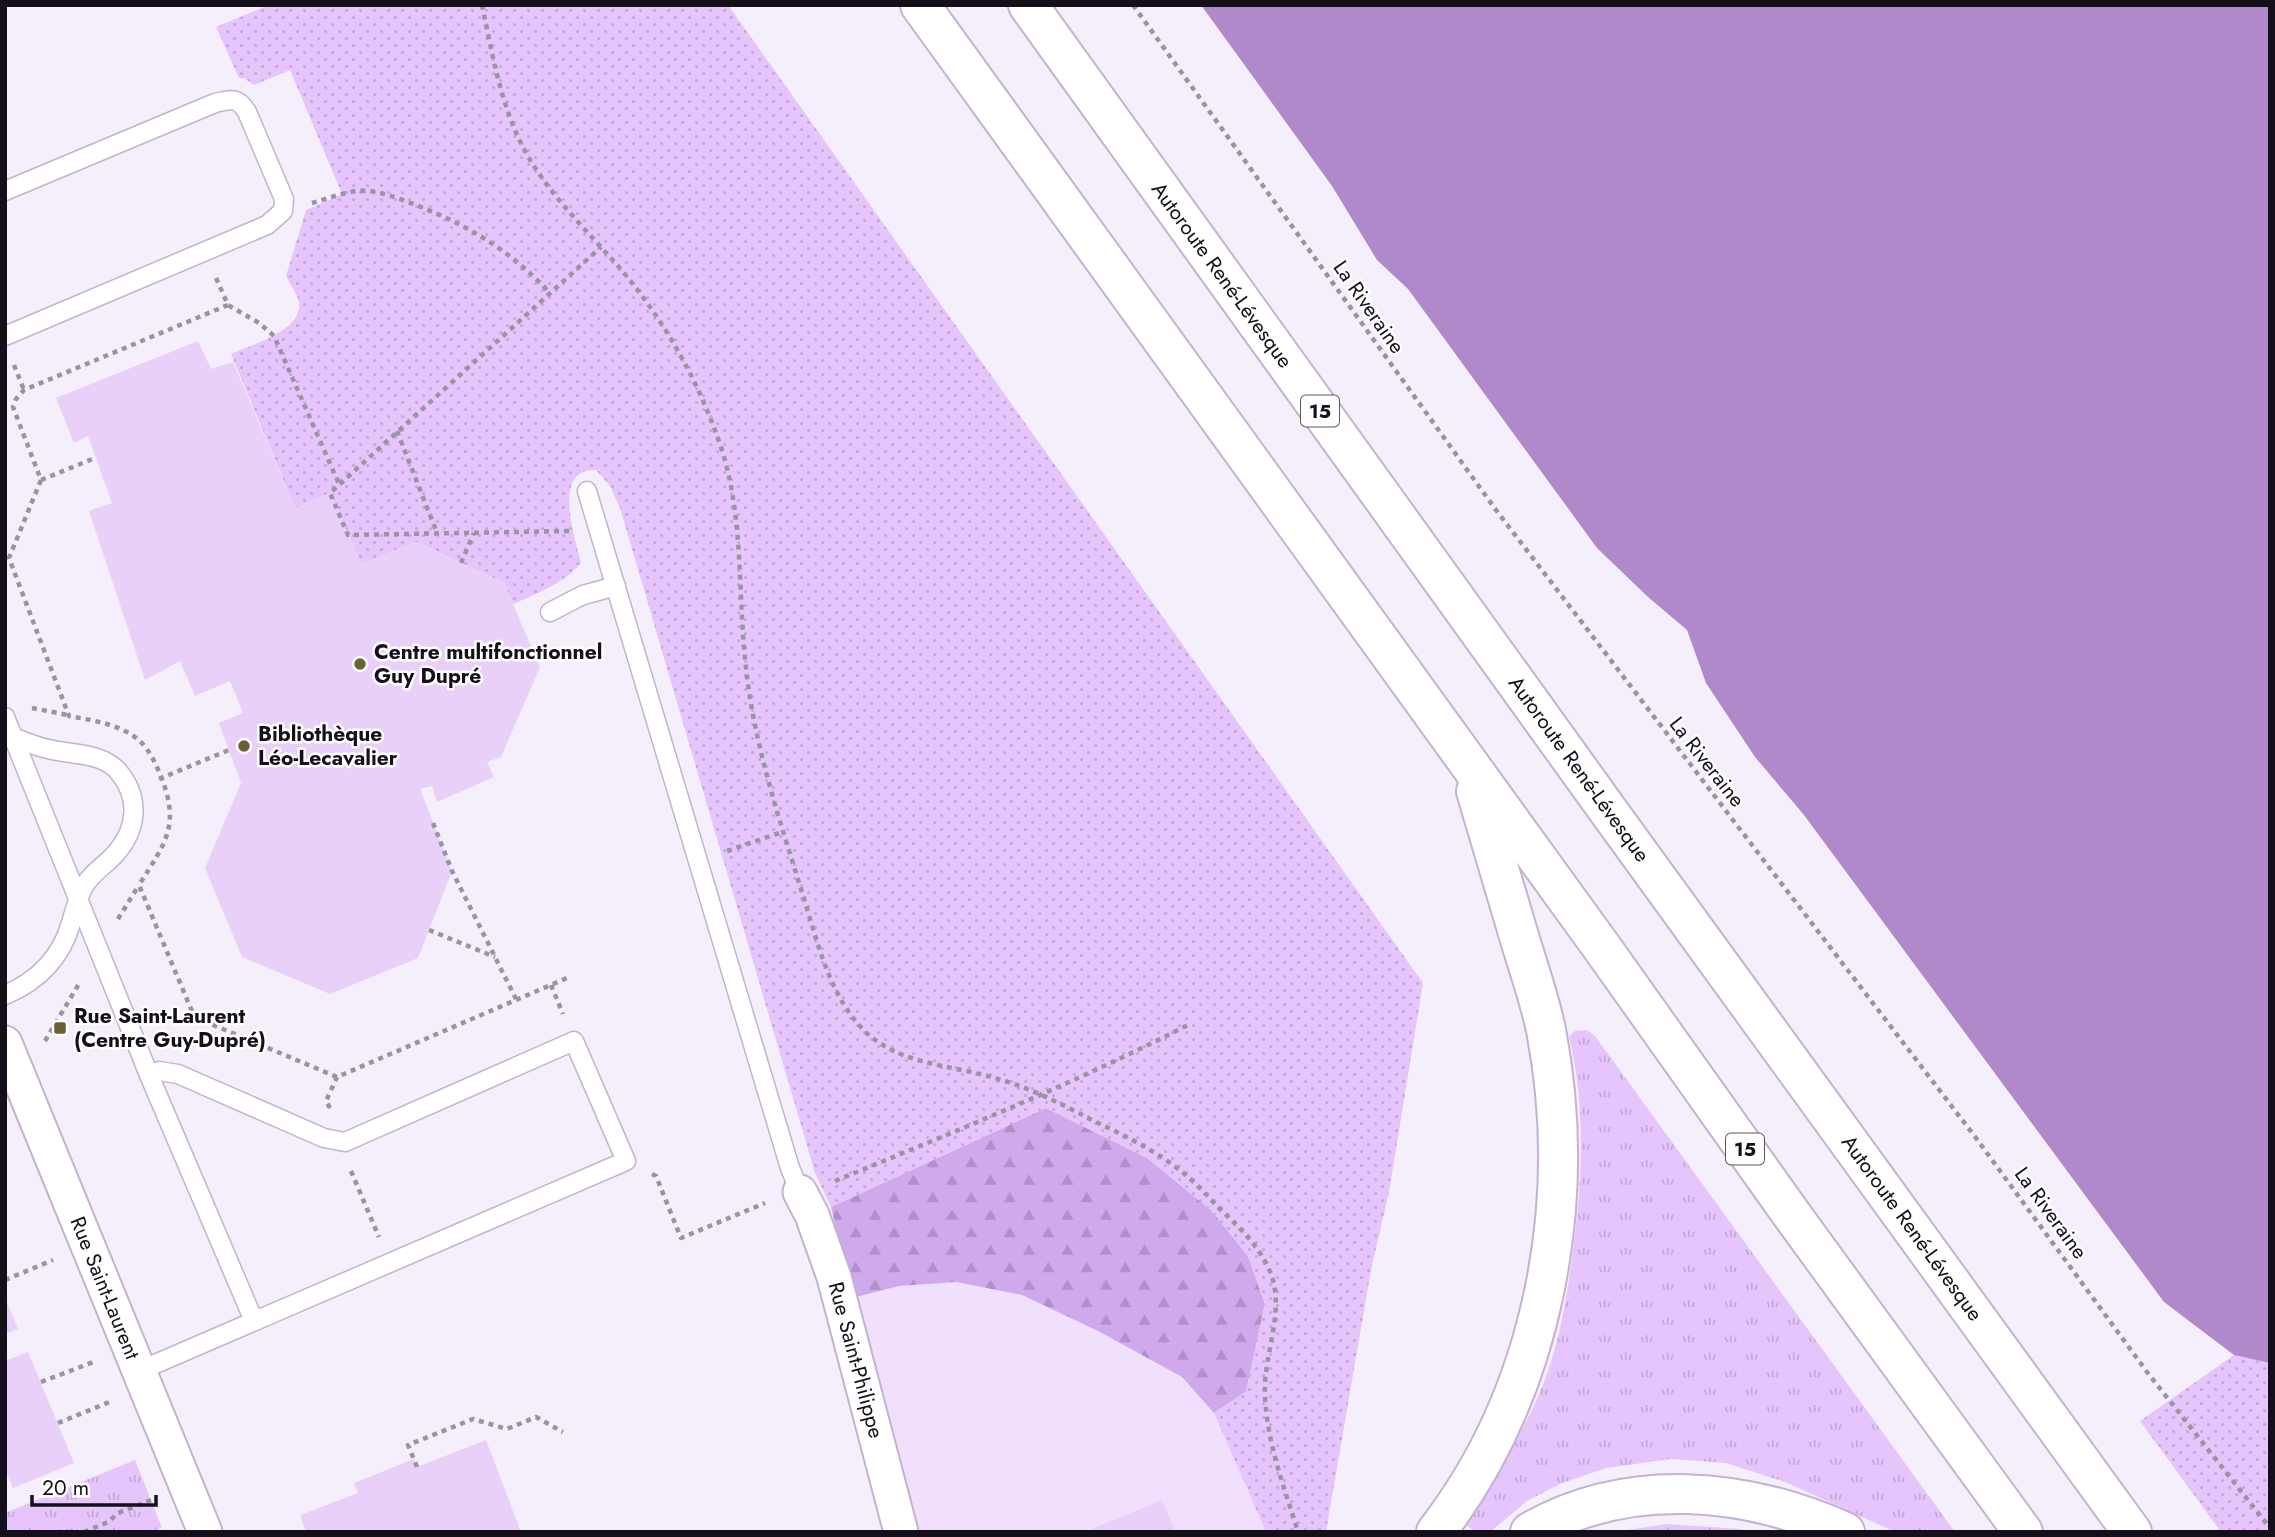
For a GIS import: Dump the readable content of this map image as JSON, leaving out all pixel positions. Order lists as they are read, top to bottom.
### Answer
{
  "streets": {
    "highway": ["Autoroute René-Lévesque", "15"],
    "street": ["Rue Saint-Laurent", "Rue Saint-Philippe"],
    "path": ["La Riveraine"]
  },
  "places": {
    "other": ["Centre multifonctionnel Guy Dupré", "Bibliothèque Léo-Lecavalier"],
    "transit": ["Rue Saint-Laurent (Centre Guy-Dupré)"]
  },
  "scale_bar": "20 m"
}
